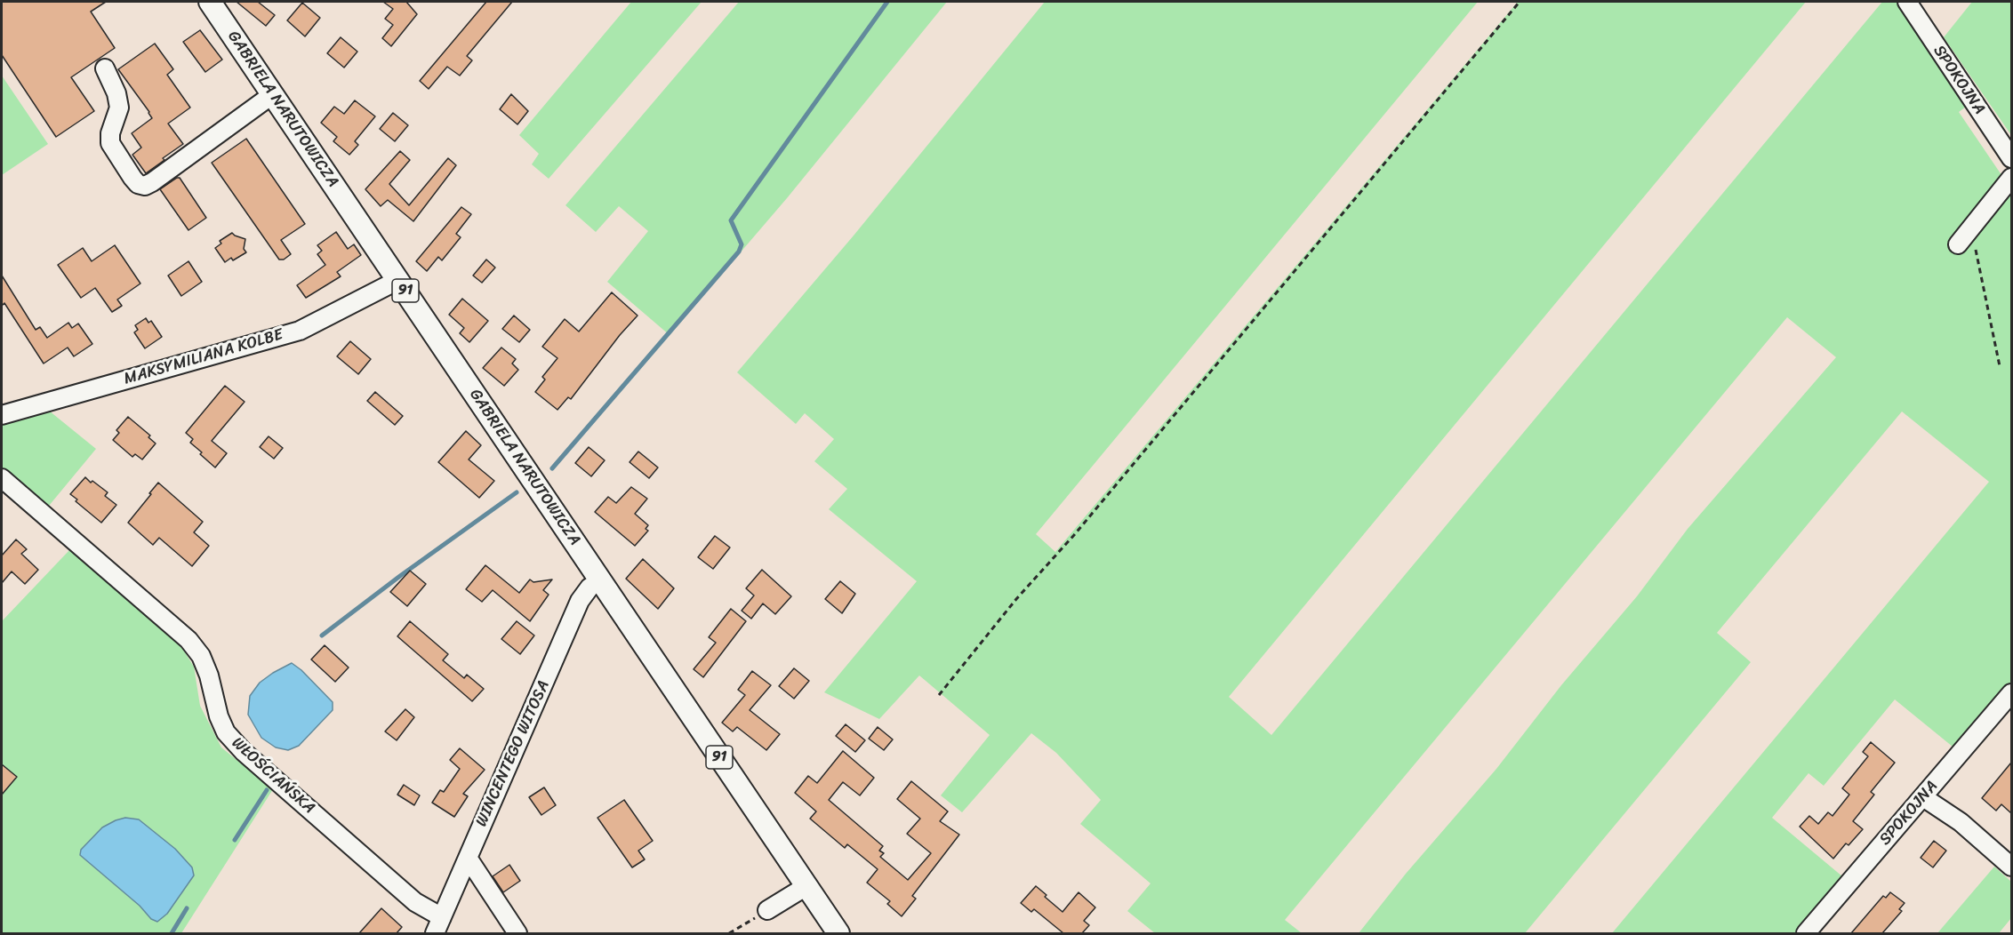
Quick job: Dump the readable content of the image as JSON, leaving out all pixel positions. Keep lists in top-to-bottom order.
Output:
{
  "streets": {
    "main road": ["GABRIELA NARUTOWICZA", "91"],
    "street": [
      "SPOKOJNA",
      "MAKSYMILIANA KOLBE",
      "WINCENTEGO WITOSA",
      "WŁOŚCIAŃSKA"
    ]
  },
  "crossings": [
    ["GABRIELA NARUTOWICZA", "MAKSYMILIANA KOLBE"],
    ["GABRIELA NARUTOWICZA", "WINCENTEGO WITOSA"],
    ["WINCENTEGO WITOSA", "WŁOŚCIAŃSKA"]
  ]
}
